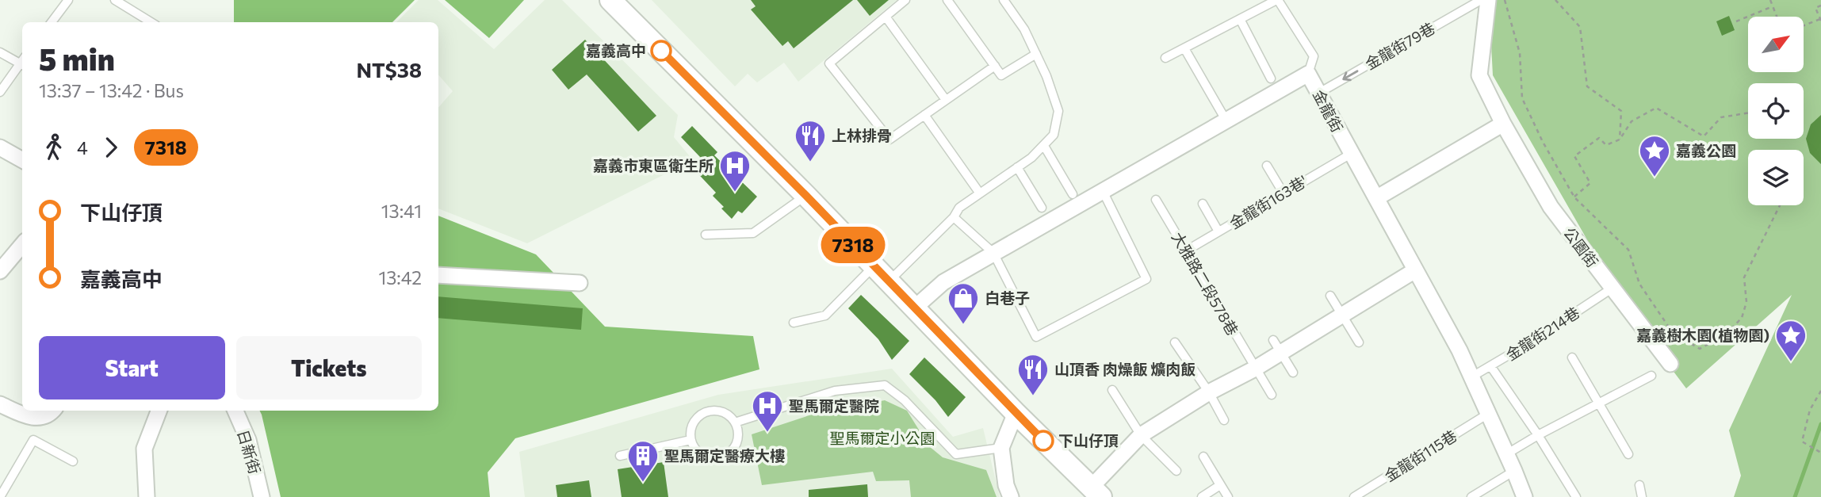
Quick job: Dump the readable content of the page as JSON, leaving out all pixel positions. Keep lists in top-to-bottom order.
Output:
{
  "streets": {
    "street": ["金龍街", "公園街", "日新街"],
    "lane": [
      "金龍街79巷",
      "金龍街163巷'",
      "大雅路二段578巷",
      "金龍街214巷",
      "金龍街115巷"
    ]
  },
  "crossings": [
    ["金龍街79巷", "金龍街"],
    ["金龍街", "金龍街163巷'"],
    ["金龍街", "金龍街214巷"],
    ["金龍街", "金龍街115巷"],
    ["金龍街163巷'", "大雅路二段578巷"],
    ["公園街", "金龍街214巷"]
  ],
  "one_way": ["金龍街79巷"],
  "parks": ["聖馬爾定小公園"],
  "places": {
    "other": ["嘉義高中", "下山仔頂"],
    "restaurant": ["上林排骨", "山頂香 肉燥飯 爌肉飯"],
    "place": ["嘉義公園", "嘉義樹木園(植物園)"],
    "hospital": ["嘉義市東區衛生所", "聖馬爾定醫院"],
    "shop": ["白巷子"],
    "building": ["聖馬爾定醫療大樓"]
  },
  "lines": ["bus line 7318"],
  "north": "top right",
  "page": {
    "on_map": "7318",
    "heading": ["5 min", "13:37 – 13:42 · Bus", "NT$38"],
    "legs": ["4", "7318"],
    "list": [
      {
        "name": "下山仔頂",
        "value": "13:41"
      },
      {
        "name": "嘉義高中",
        "value": "13:42"
      }
    ],
    "buttons": ["Start", "Tickets"]
  }
}
